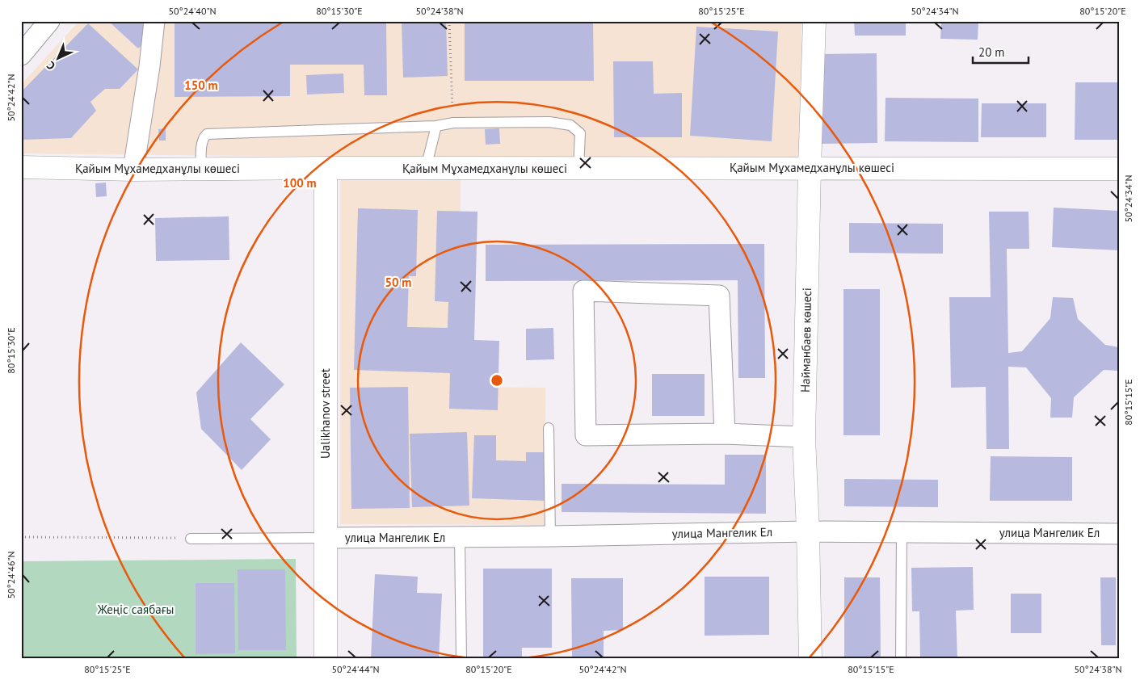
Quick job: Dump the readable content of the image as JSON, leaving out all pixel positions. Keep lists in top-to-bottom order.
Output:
{
  "streets": {
    "street": [
      "Қайым Мұхамедханұлы көшесі",
      "Найманбаев көшесі",
      "Ualikhanov street",
      "улица Мангелик Ел"
    ]
  },
  "crossings": [
    ["Қайым Мұхамедханұлы көшесі", "Найманбаев көшесі"],
    ["Қайым Мұхамедханұлы көшесі", "Ualikhanov street"],
    ["Найманбаев көшесі", "улица Мангелик Ел"],
    ["Ualikhanov street", "улица Мангелик Ел"]
  ],
  "parks": ["Жеңіс саябағы"],
  "scale_bar": "20 m",
  "north": "bottom left",
  "coordinates": [
    "50°24'40\"N",
    "80°15'30\"E",
    "50°24'38\"N",
    "80°15'25\"E",
    "50°24'34\"N",
    "80°15'20\"E",
    "50°24'42\"N",
    "80°15'15\"E",
    "50°24'46\"N",
    "50°24'44\"N"
  ],
  "rings": ["150 m", "100 m", "50 m"]
}
